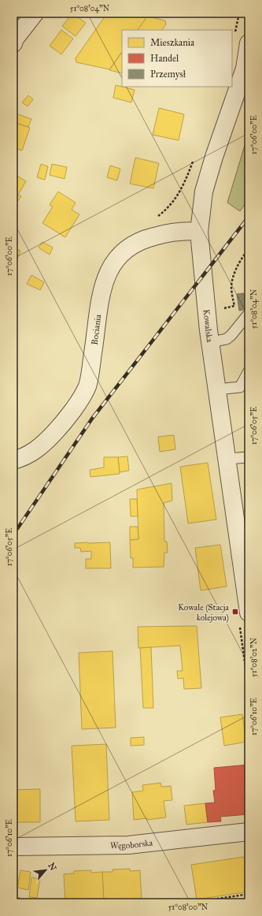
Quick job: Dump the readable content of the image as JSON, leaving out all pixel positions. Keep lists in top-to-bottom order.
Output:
{
  "streets": {
    "street": ["Kowalska", "Bociania", "Węgoborska"]
  },
  "crossings": [
    ["Kowalska", "Bociania"]
  ],
  "places": {
    "transit": ["Kowale (Stacja kolejowa)"]
  },
  "legend": ["Mieszkania", "Handel", "Przemysł"],
  "north": "top right",
  "coordinates": [
    "51°08'04\"N",
    "17°06'00\"E",
    "17°06'05\"E",
    "51°08'02\"N",
    "17°06'10\"E",
    "51°08'00\"N"
  ]
}
